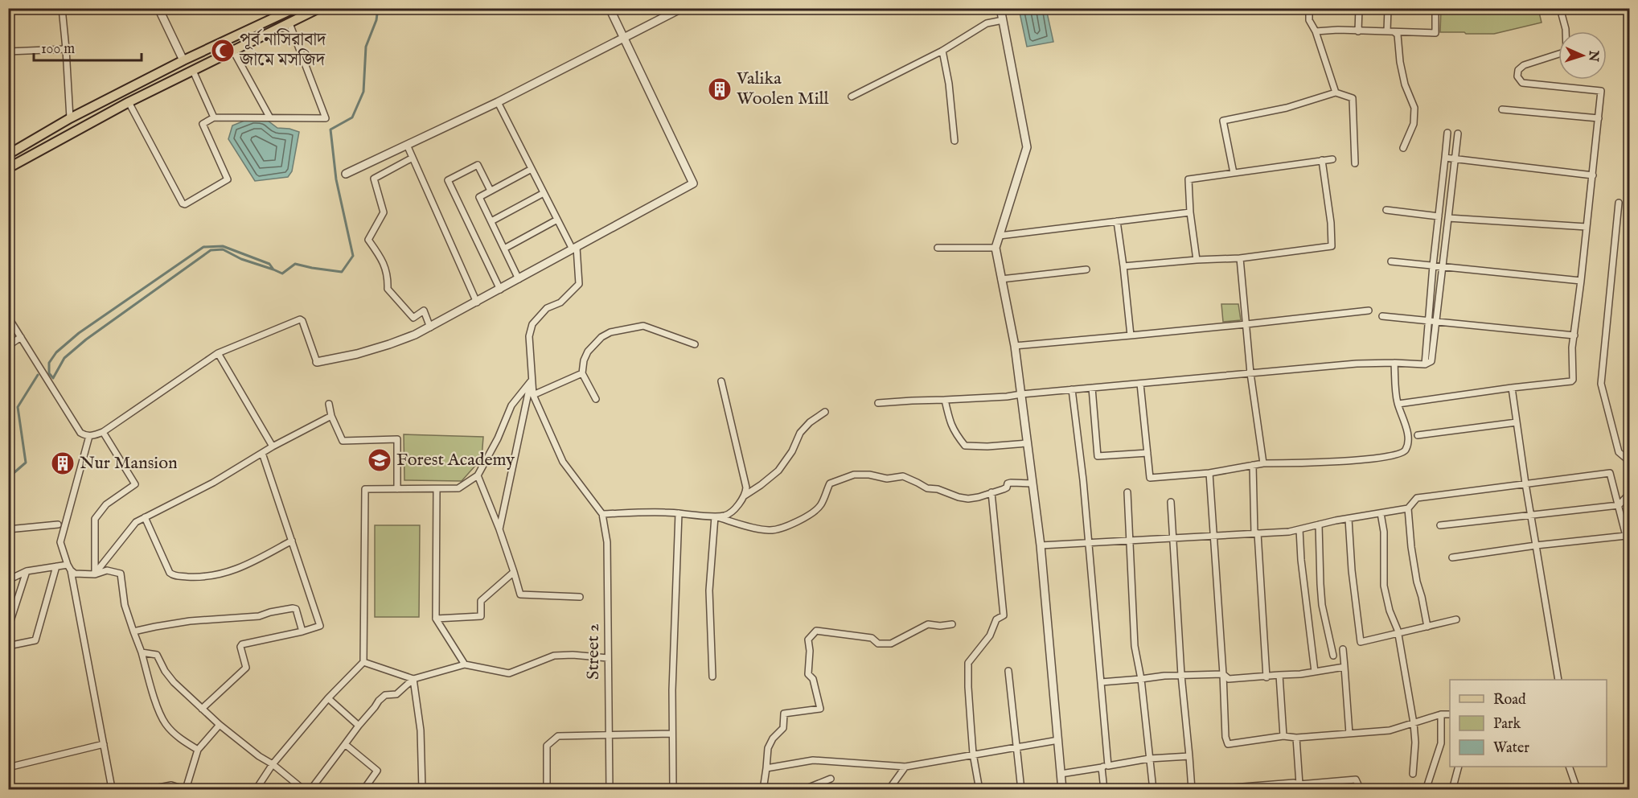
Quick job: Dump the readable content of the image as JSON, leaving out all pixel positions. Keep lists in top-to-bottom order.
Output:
{
  "streets": {
    "street": ["Street 2"]
  },
  "places": {
    "mosque": ["পূর্ব নাসিরাবাদ জামে মসজিদ"],
    "building": ["Valika Woolen Mill", "Nur Mansion"],
    "school or university": ["Forest Academy"]
  },
  "legend": ["Road", "Park", "Water"],
  "scale_bar": "100 m",
  "north": "right"
}
